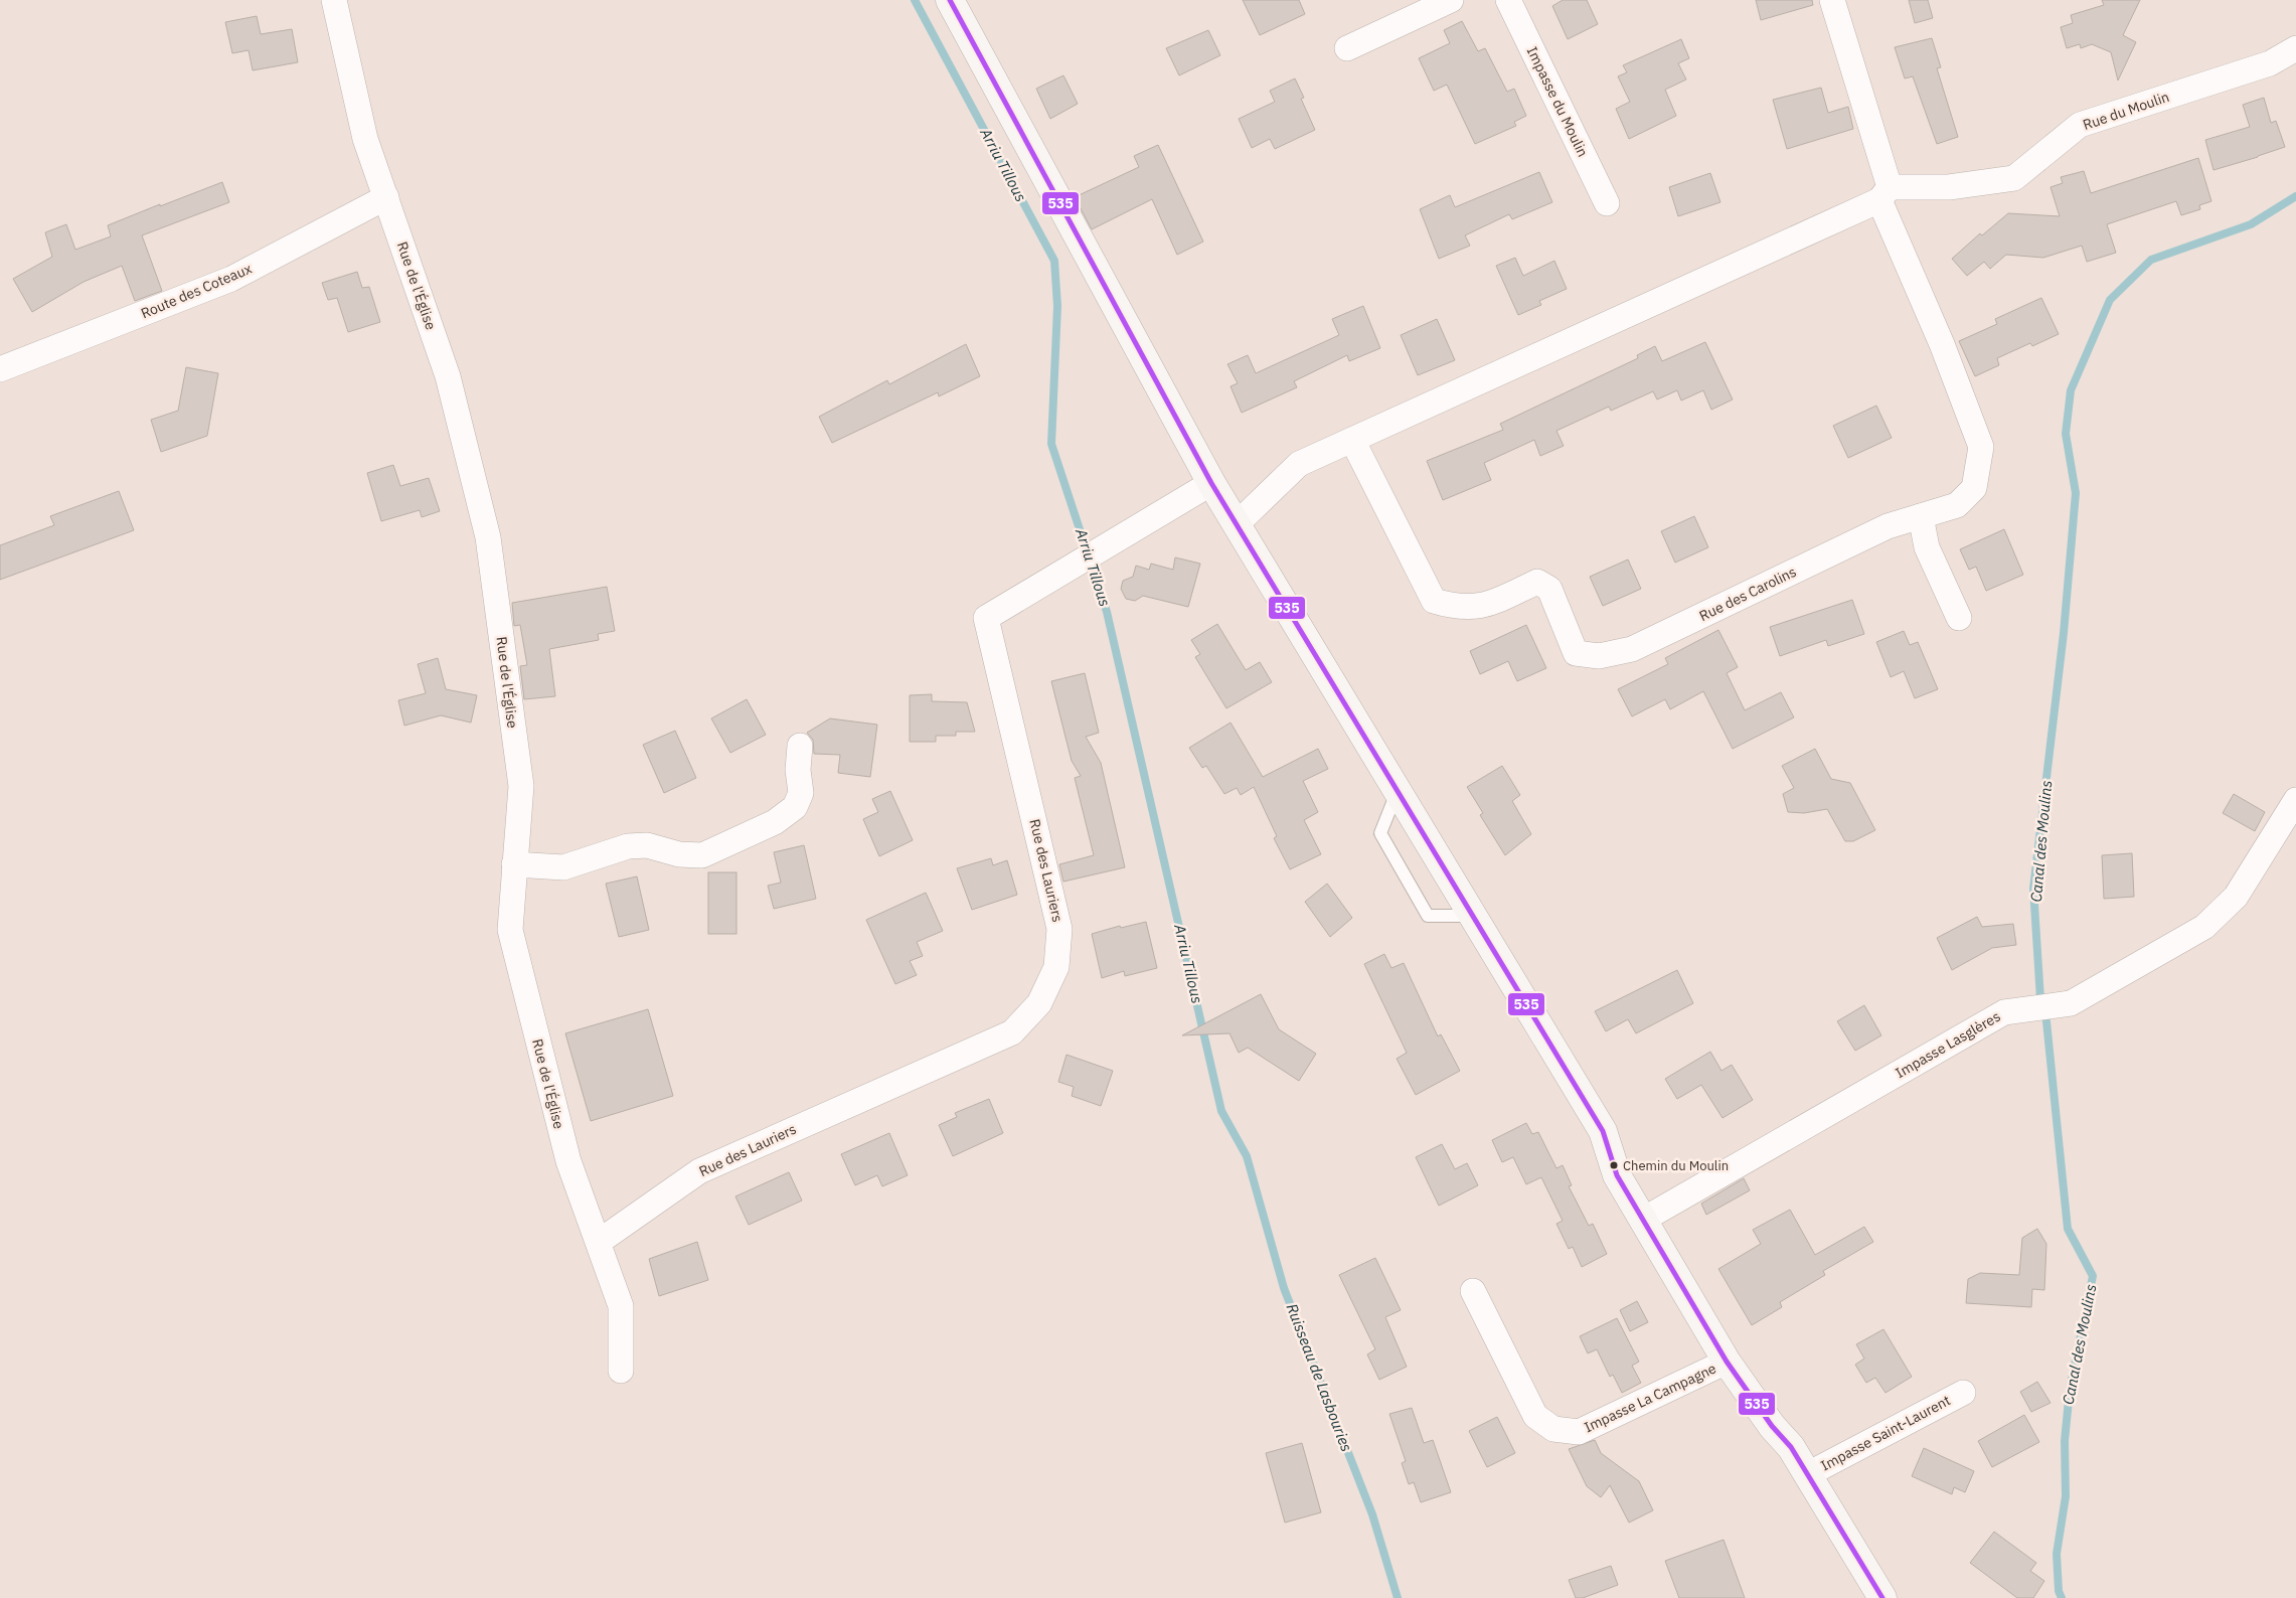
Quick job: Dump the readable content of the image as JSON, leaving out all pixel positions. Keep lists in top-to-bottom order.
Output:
{
  "streets": {
    "street": [
      "Impasse du Moulin",
      "Rue du Moulin",
      "Rue de l'Église",
      "Route des Coteaux",
      "Rue des Carolins",
      "Rue des Lauriers",
      "Impasse Lasglères",
      "Impasse La Campagne",
      "Impasse Saint-Laurent"
    ]
  },
  "crossings": [
    ["Rue du Moulin", "Rue des Carolins"],
    ["Rue de l'Église", "Route des Coteaux"],
    ["Rue de l'Église", "Rue des Lauriers"]
  ],
  "water": ["Arriu Tillous", "Canal des Moulins", "Ruisseau de Lasbouries"],
  "places": ["Chemin du Moulin"],
  "lines": ["transit line 535"]
}
